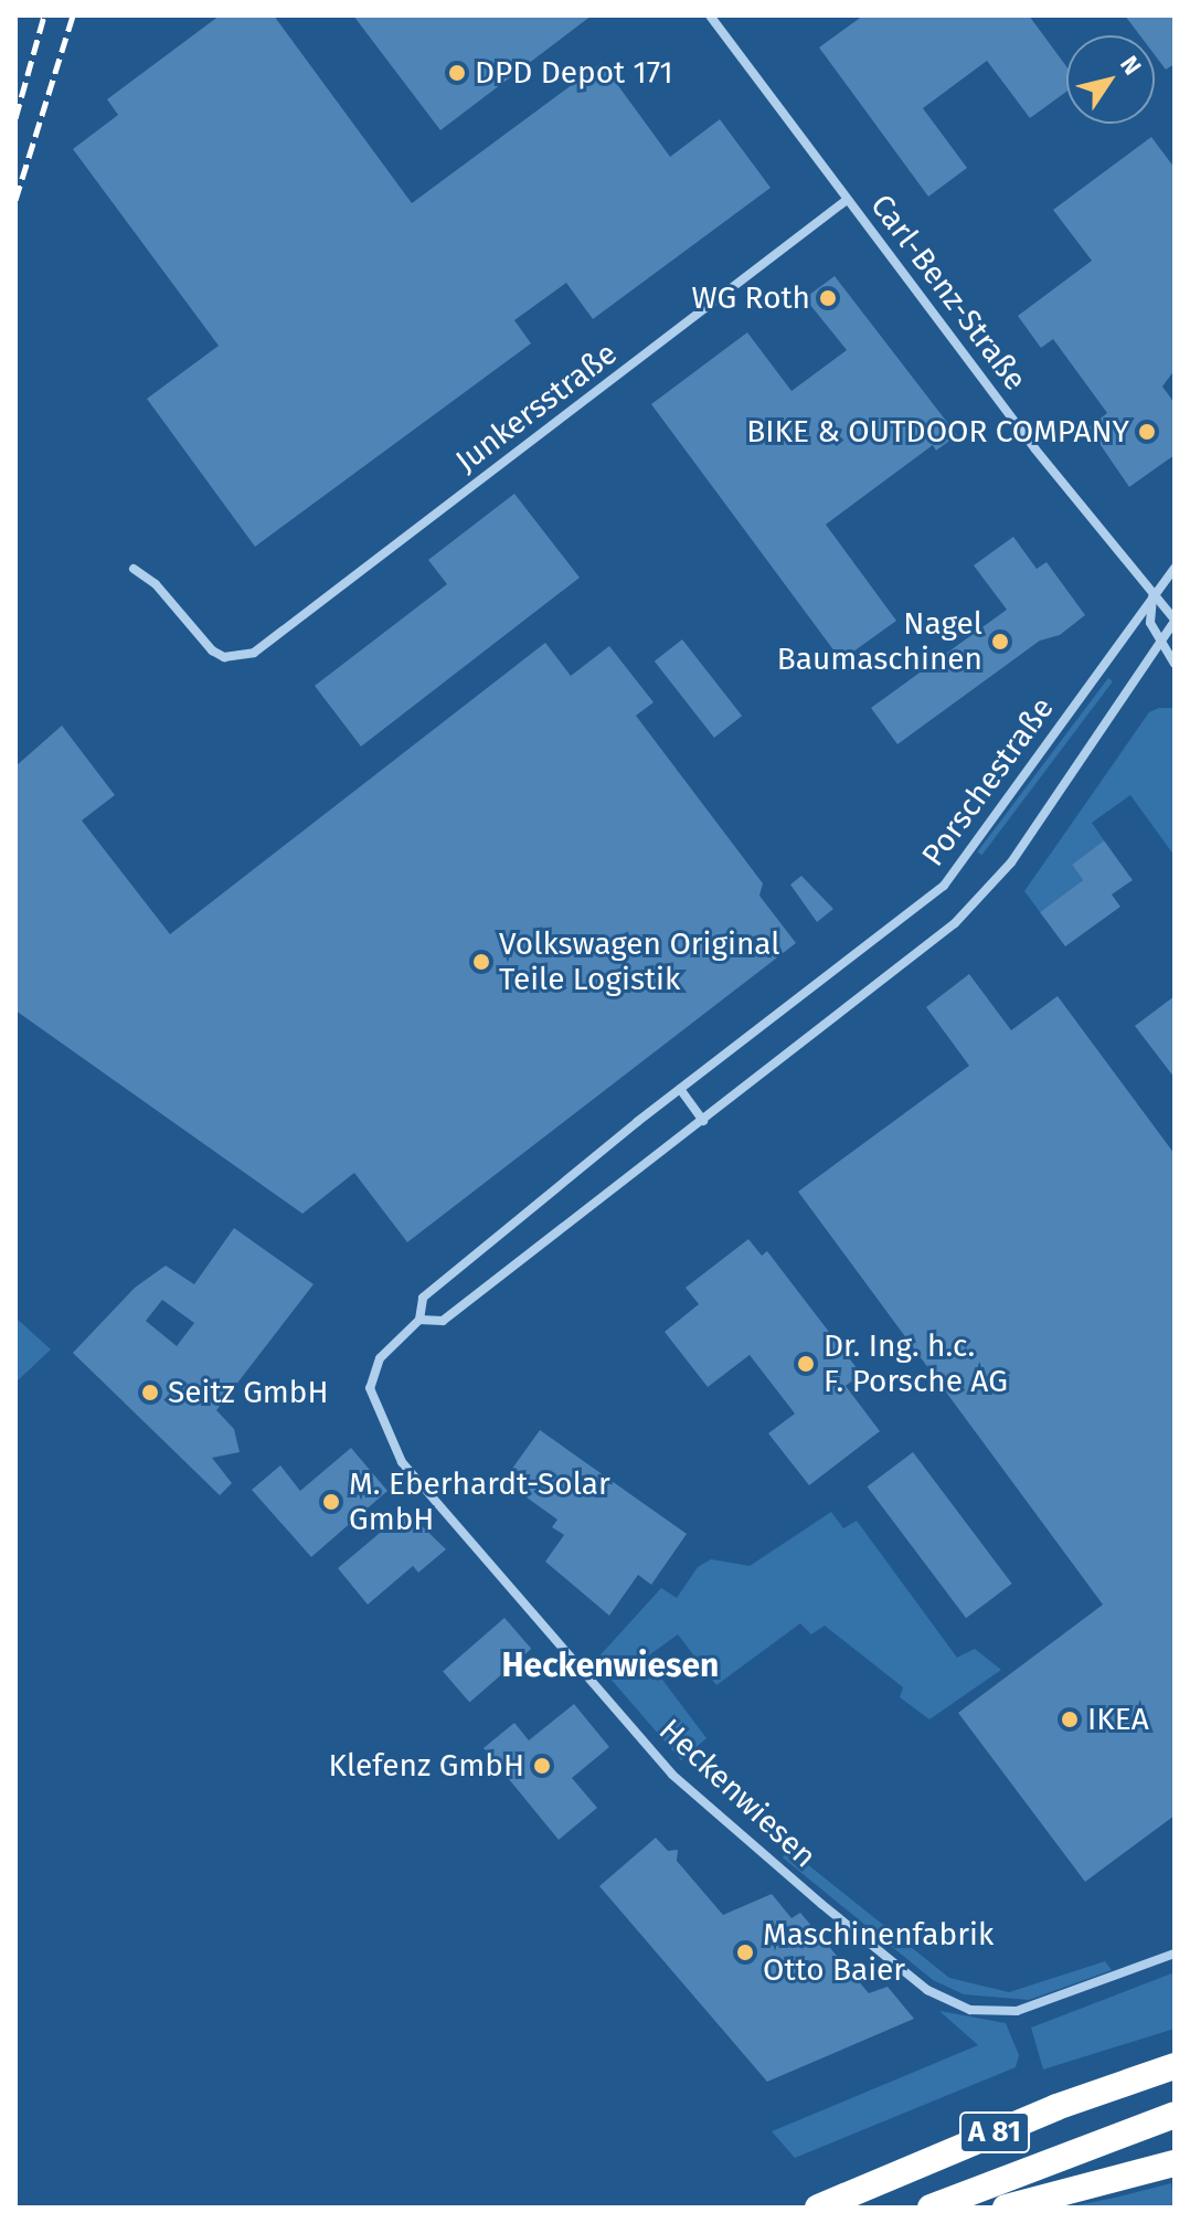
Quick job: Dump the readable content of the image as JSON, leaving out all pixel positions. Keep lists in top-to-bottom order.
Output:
{
  "streets": {
    "highway": ["A 81"],
    "street": [
      "Carl-Benz-Straße",
      "Junkersstraße",
      "Porschestraße",
      "Heckenwiesen"
    ]
  },
  "crossings": [
    ["Carl-Benz-Straße", "Junkersstraße"],
    ["Carl-Benz-Straße", "Porschestraße"],
    ["Porschestraße", "Heckenwiesen"]
  ],
  "districts": ["Heckenwiesen"],
  "places": [
    "DPD Depot 171",
    "WG Roth",
    "BIKE & OUTDOOR COMPANY",
    "Nagel Baumaschinen",
    "Volkswagen Original Teile Logistik",
    "Dr. Ing. h.c. F. Porsche AG",
    "Seitz GmbH",
    "M. Eberhardt-Solar GmbH",
    "IKEA",
    "Klefenz GmbH",
    "Maschinenfabrik Otto Baier"
  ],
  "north": "top right"
}
